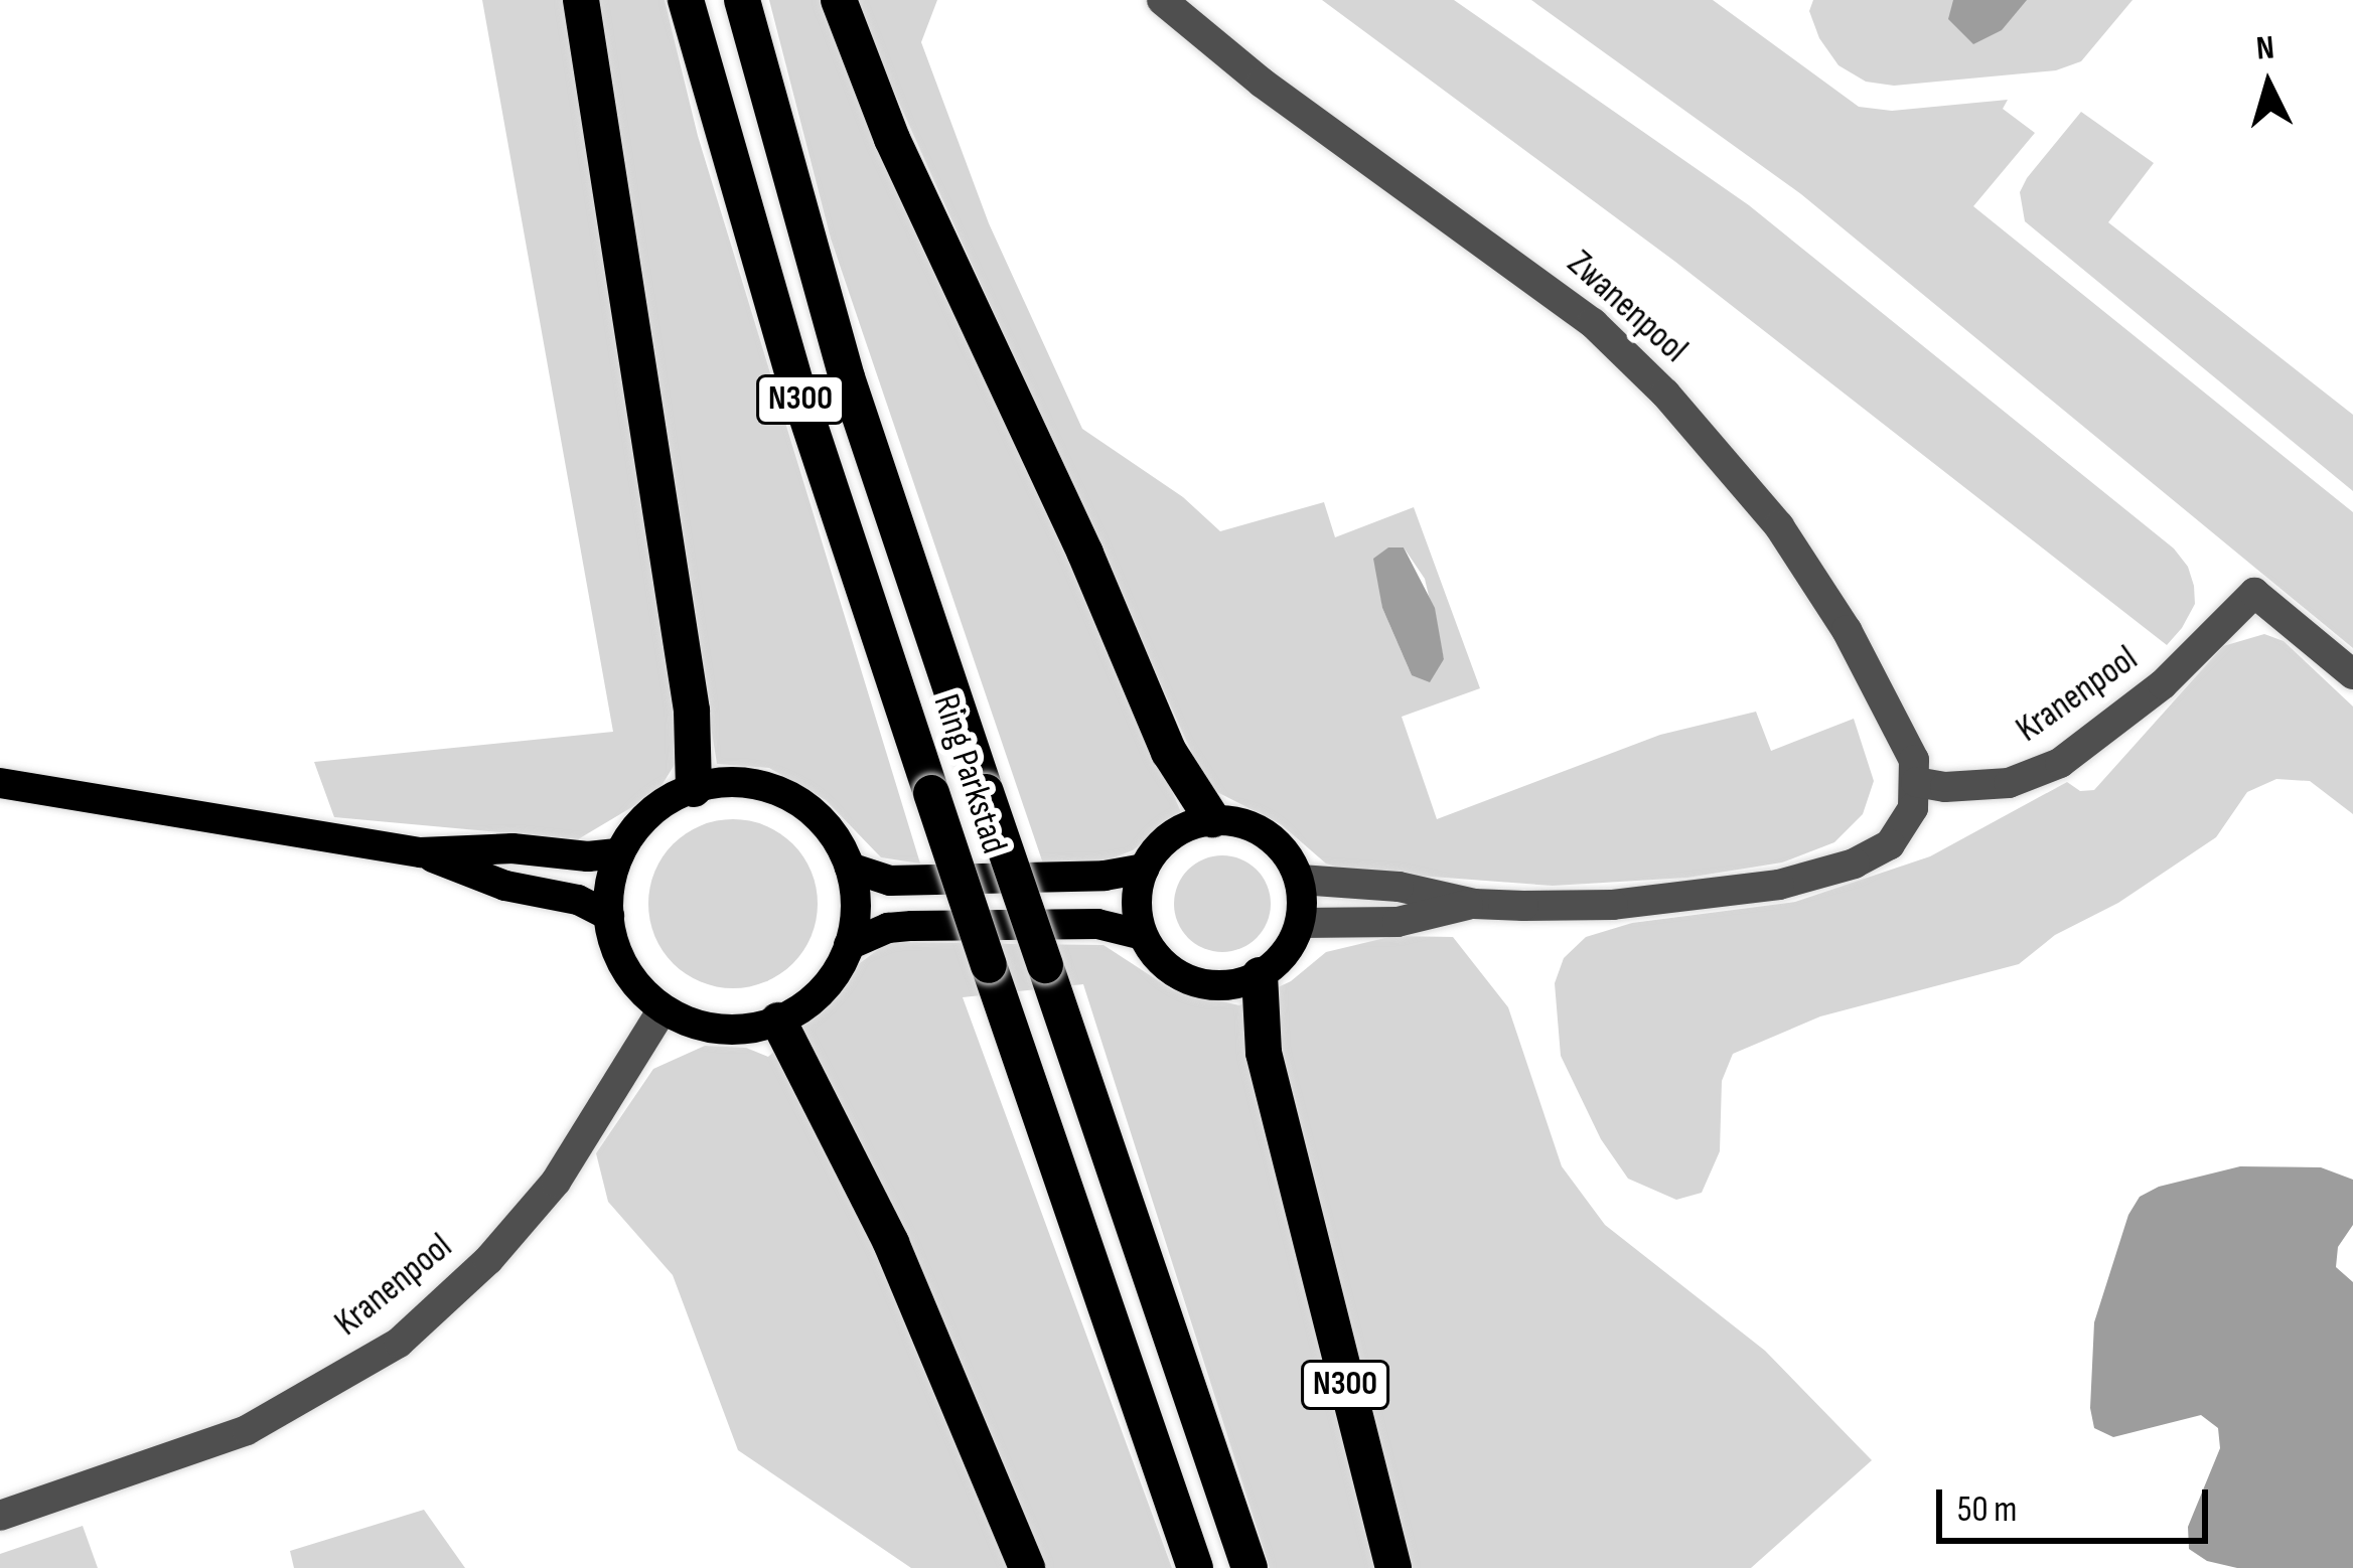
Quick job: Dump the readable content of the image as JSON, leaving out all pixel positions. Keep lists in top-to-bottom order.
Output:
{
  "streets": {
    "highway": ["N300", "Ring Parkstad"],
    "street": ["Zwanenpool", "Kranenpool"]
  },
  "crossings": [
    ["Zwanenpool", "Kranenpool"]
  ],
  "scale_bar": "50 m",
  "north": "top"
}
